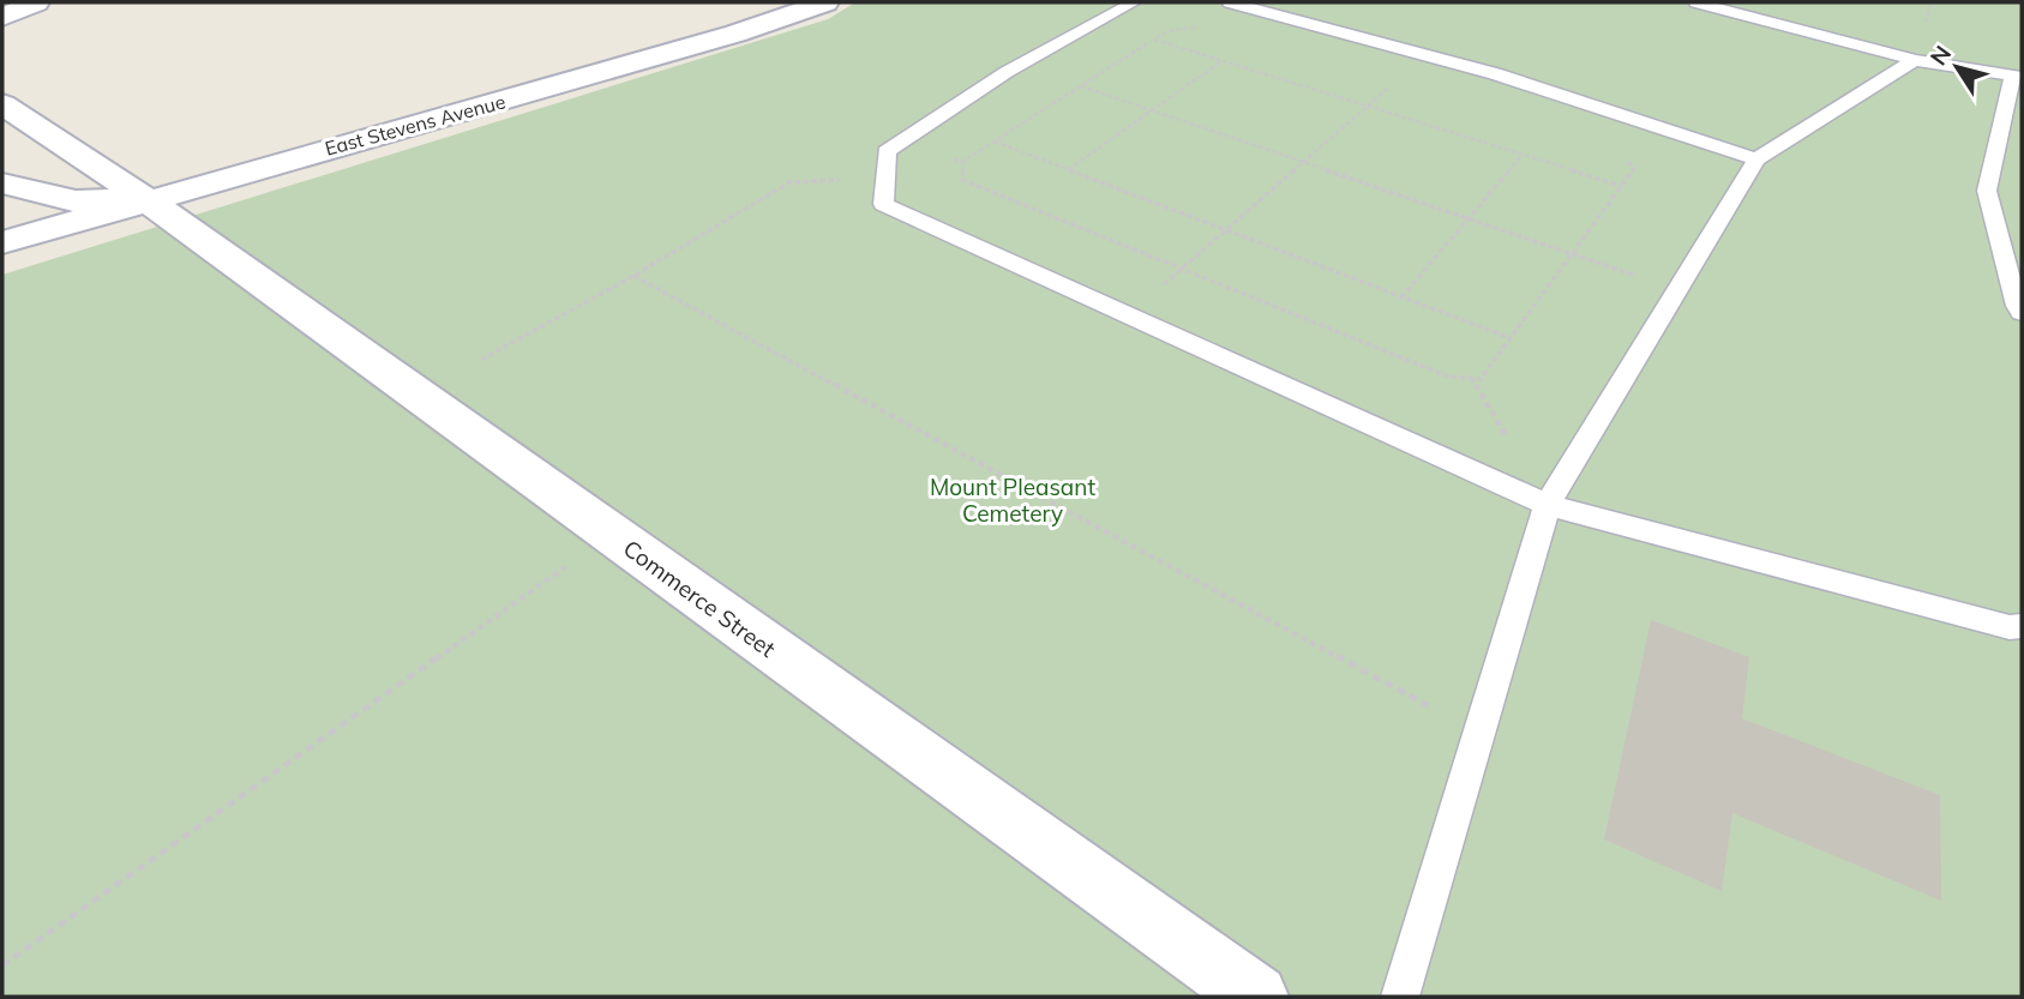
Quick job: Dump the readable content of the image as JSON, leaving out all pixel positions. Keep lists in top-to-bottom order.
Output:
{
  "streets": {
    "street": ["East Stevens Avenue", "Commerce Street"]
  },
  "crossings": [
    ["East Stevens Avenue", "Commerce Street"]
  ],
  "parks": ["Mount Pleasant Cemetery"],
  "north": "top left"
}
